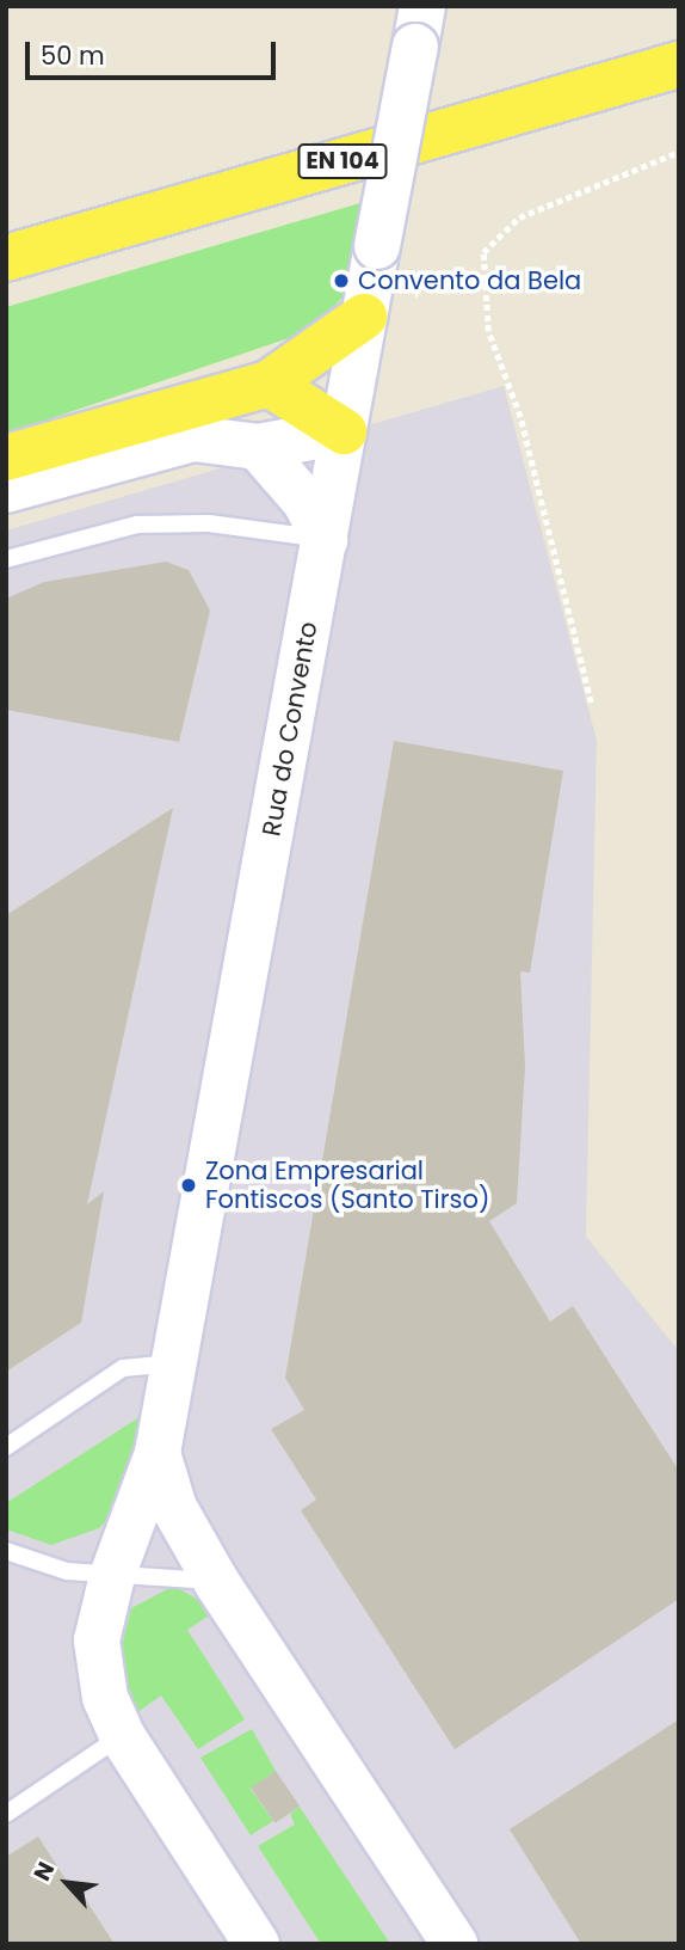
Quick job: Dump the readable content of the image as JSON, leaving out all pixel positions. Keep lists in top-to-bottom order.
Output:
{
  "streets": {
    "main road": ["EN 104"],
    "street": ["Rua do Convento"]
  },
  "places": ["Convento da Bela", "Zona Empresarial Fontiscos (Santo Tirso)"],
  "scale_bar": "50 m",
  "north": "top left"
}
